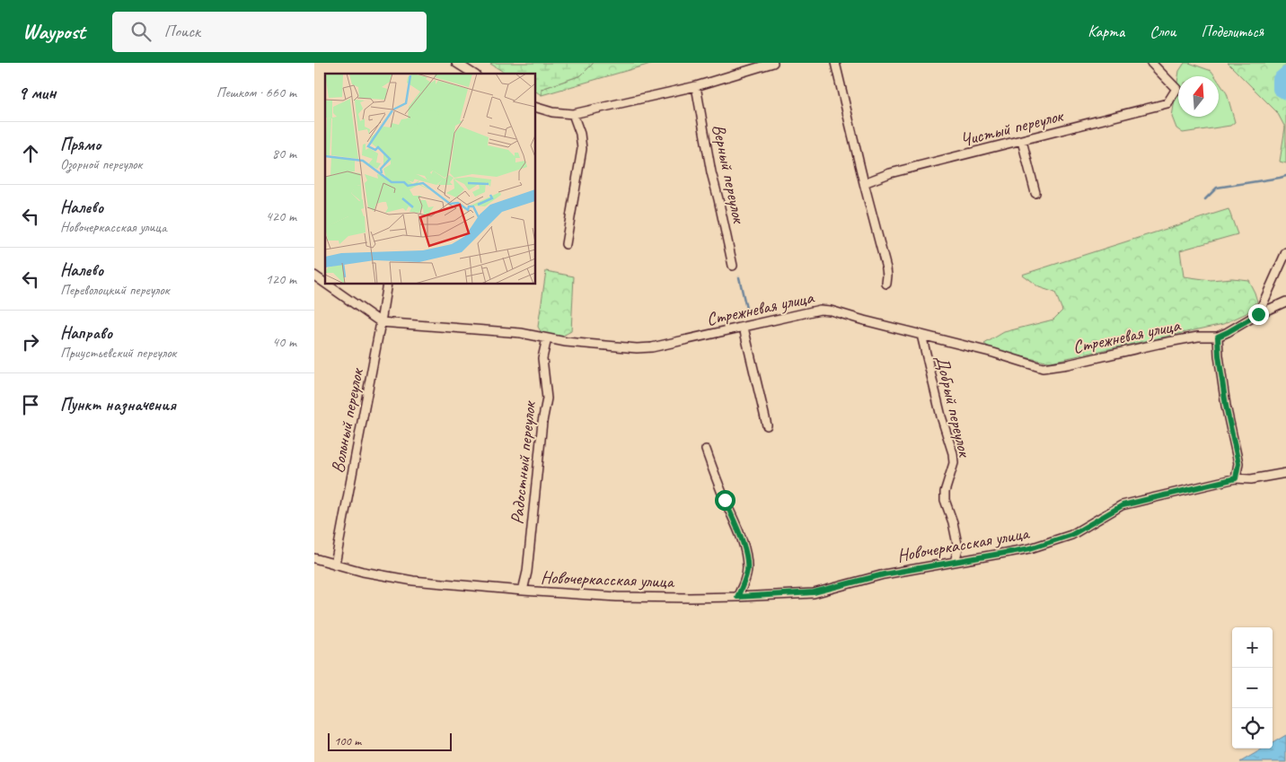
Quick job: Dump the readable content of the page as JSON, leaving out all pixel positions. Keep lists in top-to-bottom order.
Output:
{
  "streets": {
    "street": [
      "Чистый переулок",
      "Верный переулок",
      "Стрежневая улица",
      "Добрый переулок",
      "Вольный переулок",
      "Радостный переулок",
      "Новочеркасская улица"
    ]
  },
  "crossings": [
    ["Стрежневая улица", "Добрый переулок"],
    ["Стрежневая улица", "Вольный переулок"],
    ["Стрежневая улица", "Радостный переулок"],
    ["Добрый переулок", "Новочеркасская улица"],
    ["Вольный переулок", "Новочеркасская улица"],
    ["Радостный переулок", "Новочеркасская улица"]
  ],
  "scale_bar": "100 m",
  "north": "top",
  "page": {
    "header": "Waypost",
    "search": "Поиск",
    "nav": ["Карта", "Слои", "Поделиться"],
    "heading": ["9 мин", "Пешком · 660 m"],
    "list": [
      ["Прямо", "Озорной переулок", "80 m"],
      ["Налево", "Новочеркасская улица", "420 m"],
      ["Налево", "Переволоцкий переулок", "120 m"],
      ["Направо", "Приустьевский переулок", "40 m"],
      "Пункт назначения"
    ],
    "map_buttons": ["+", "−"],
    "scale": "100 m"
  }
}
